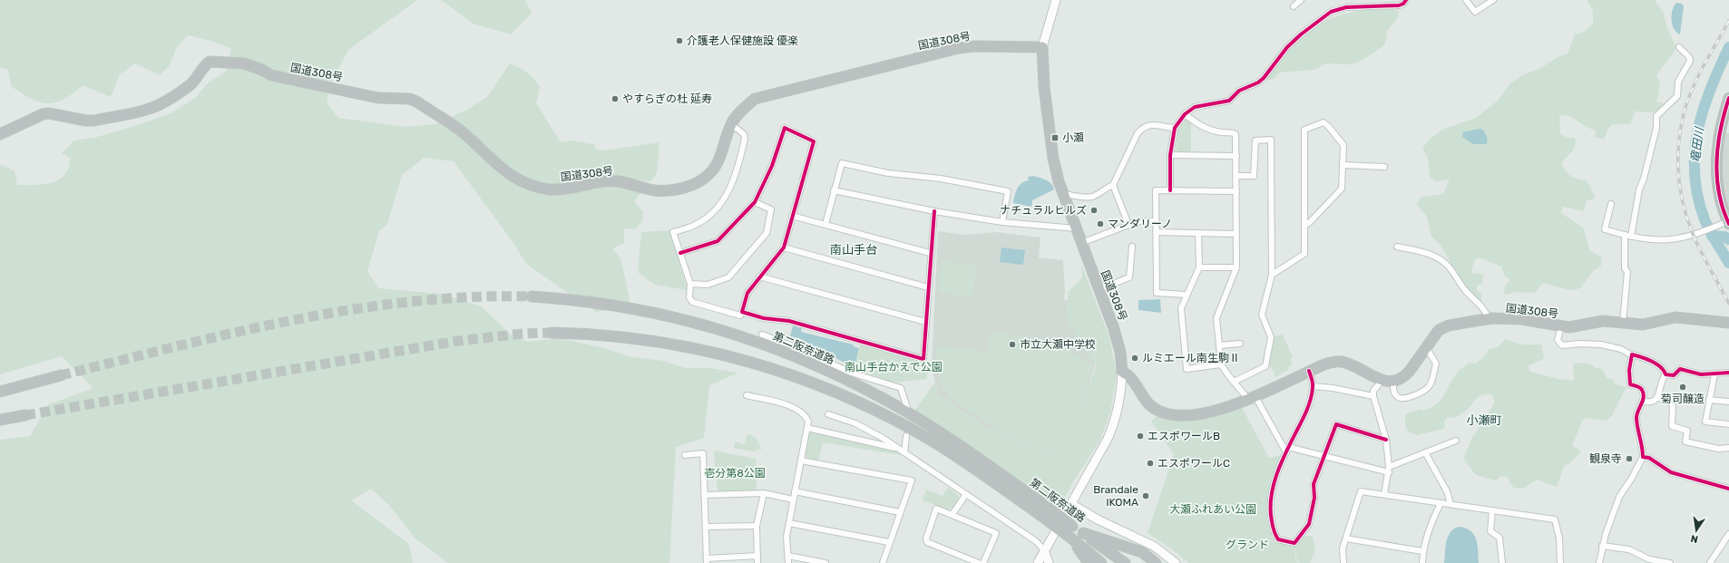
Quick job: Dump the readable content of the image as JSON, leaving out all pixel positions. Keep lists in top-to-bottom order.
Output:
{
  "streets": {
    "highway": ["国道308号", "第二阪奈道路"]
  },
  "districts": ["南山手台", "小瀬町"],
  "water": ["竜田川"],
  "parks": [
    "南山手台かえで公園",
    "壱分第8公園",
    "大瀬ふれあい公園",
    "グランド"
  ],
  "places": {
    "other": [
      "介護老人保健施設 優楽",
      "やすらぎの杜 延寿",
      "ナチュラルヒルズ",
      "マンダリーノ",
      "市立大瀬中学校",
      "ルミエール南生駒Ⅱ",
      "菊司醸造",
      "エスポワールB",
      "観泉寺",
      "エスポワールC",
      "Brandale IKOMA"
    ],
    "transit": ["小瀬"]
  },
  "north": "bottom"
}
